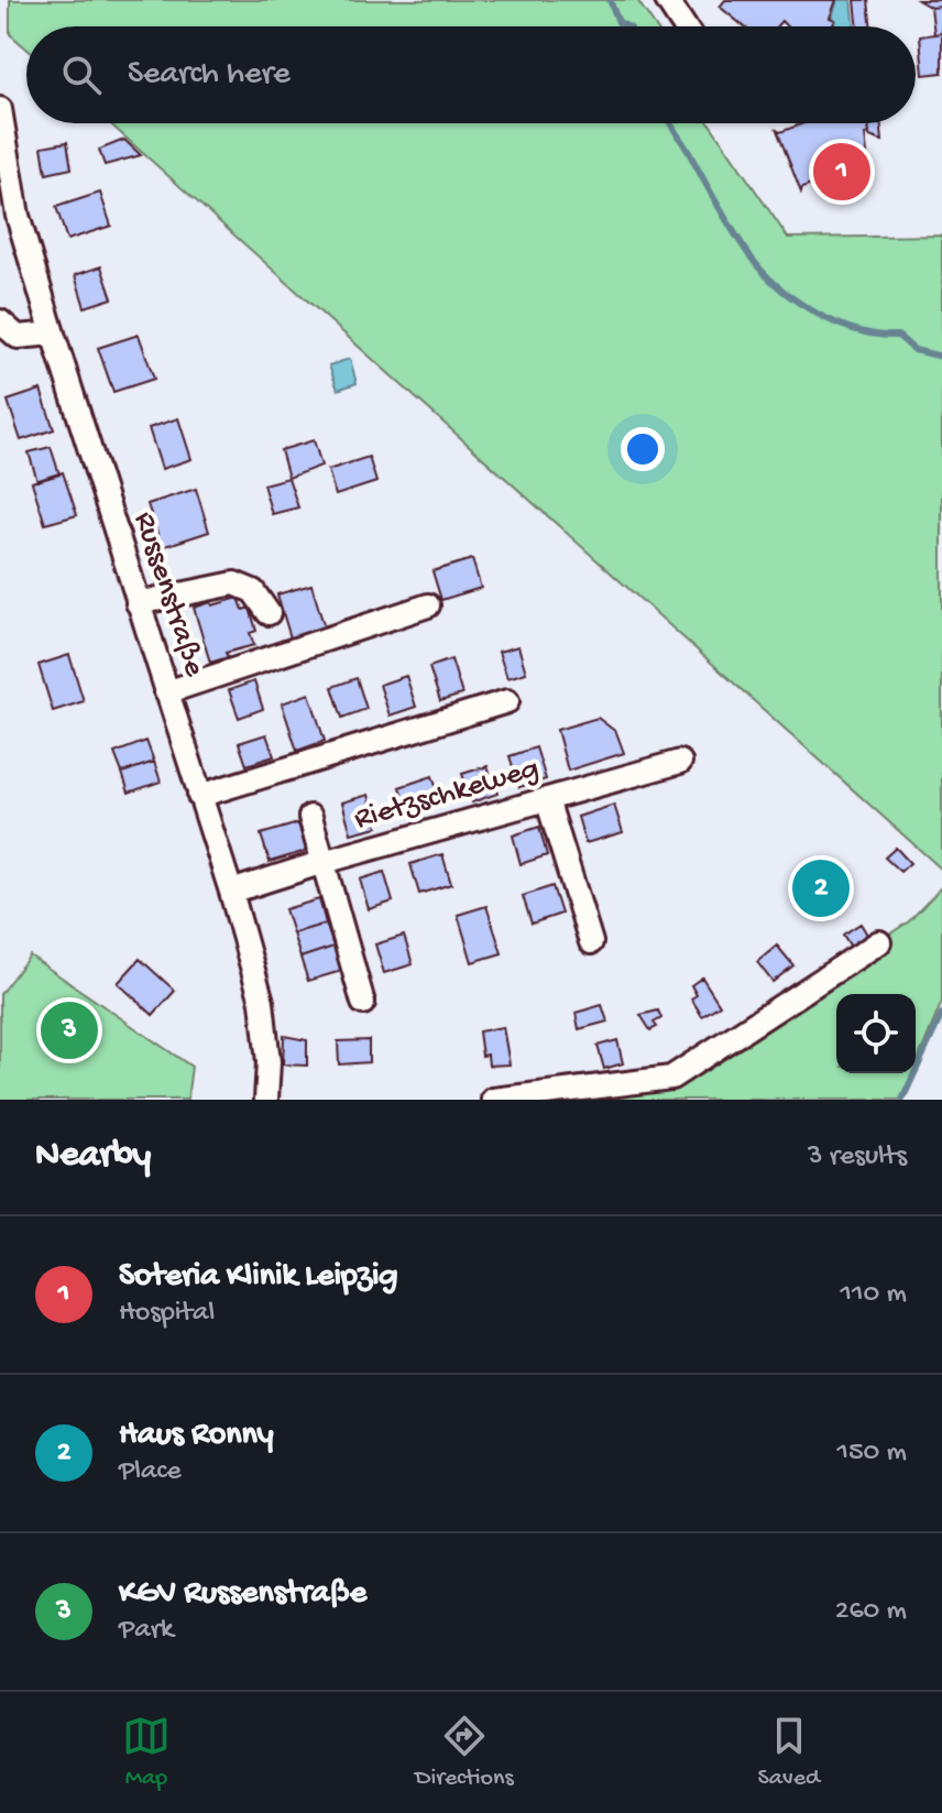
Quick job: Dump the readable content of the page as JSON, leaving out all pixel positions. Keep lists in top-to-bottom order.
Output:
{
  "streets": {
    "street": ["Russenstraße", "Rietzschkeweg"]
  },
  "crossings": [
    ["Russenstraße", "Rietzschkeweg"]
  ],
  "page": {
    "search": "Search here",
    "pins": ["1", "2", "3"],
    "heading": ["Nearby", "3 results"],
    "list": [
      {
        "mark": "1",
        "name": "Soteria Klinik Leipzig",
        "note": "Hospital",
        "value": "110 m"
      },
      {
        "mark": "2",
        "name": "Haus Ronny",
        "note": "Place",
        "value": "150 m"
      },
      {
        "mark": "3",
        "name": "KGV Russenstraße",
        "note": "Park",
        "value": "260 m"
      }
    ],
    "nav": ["Map", "Directions", "Saved"]
  }
}
